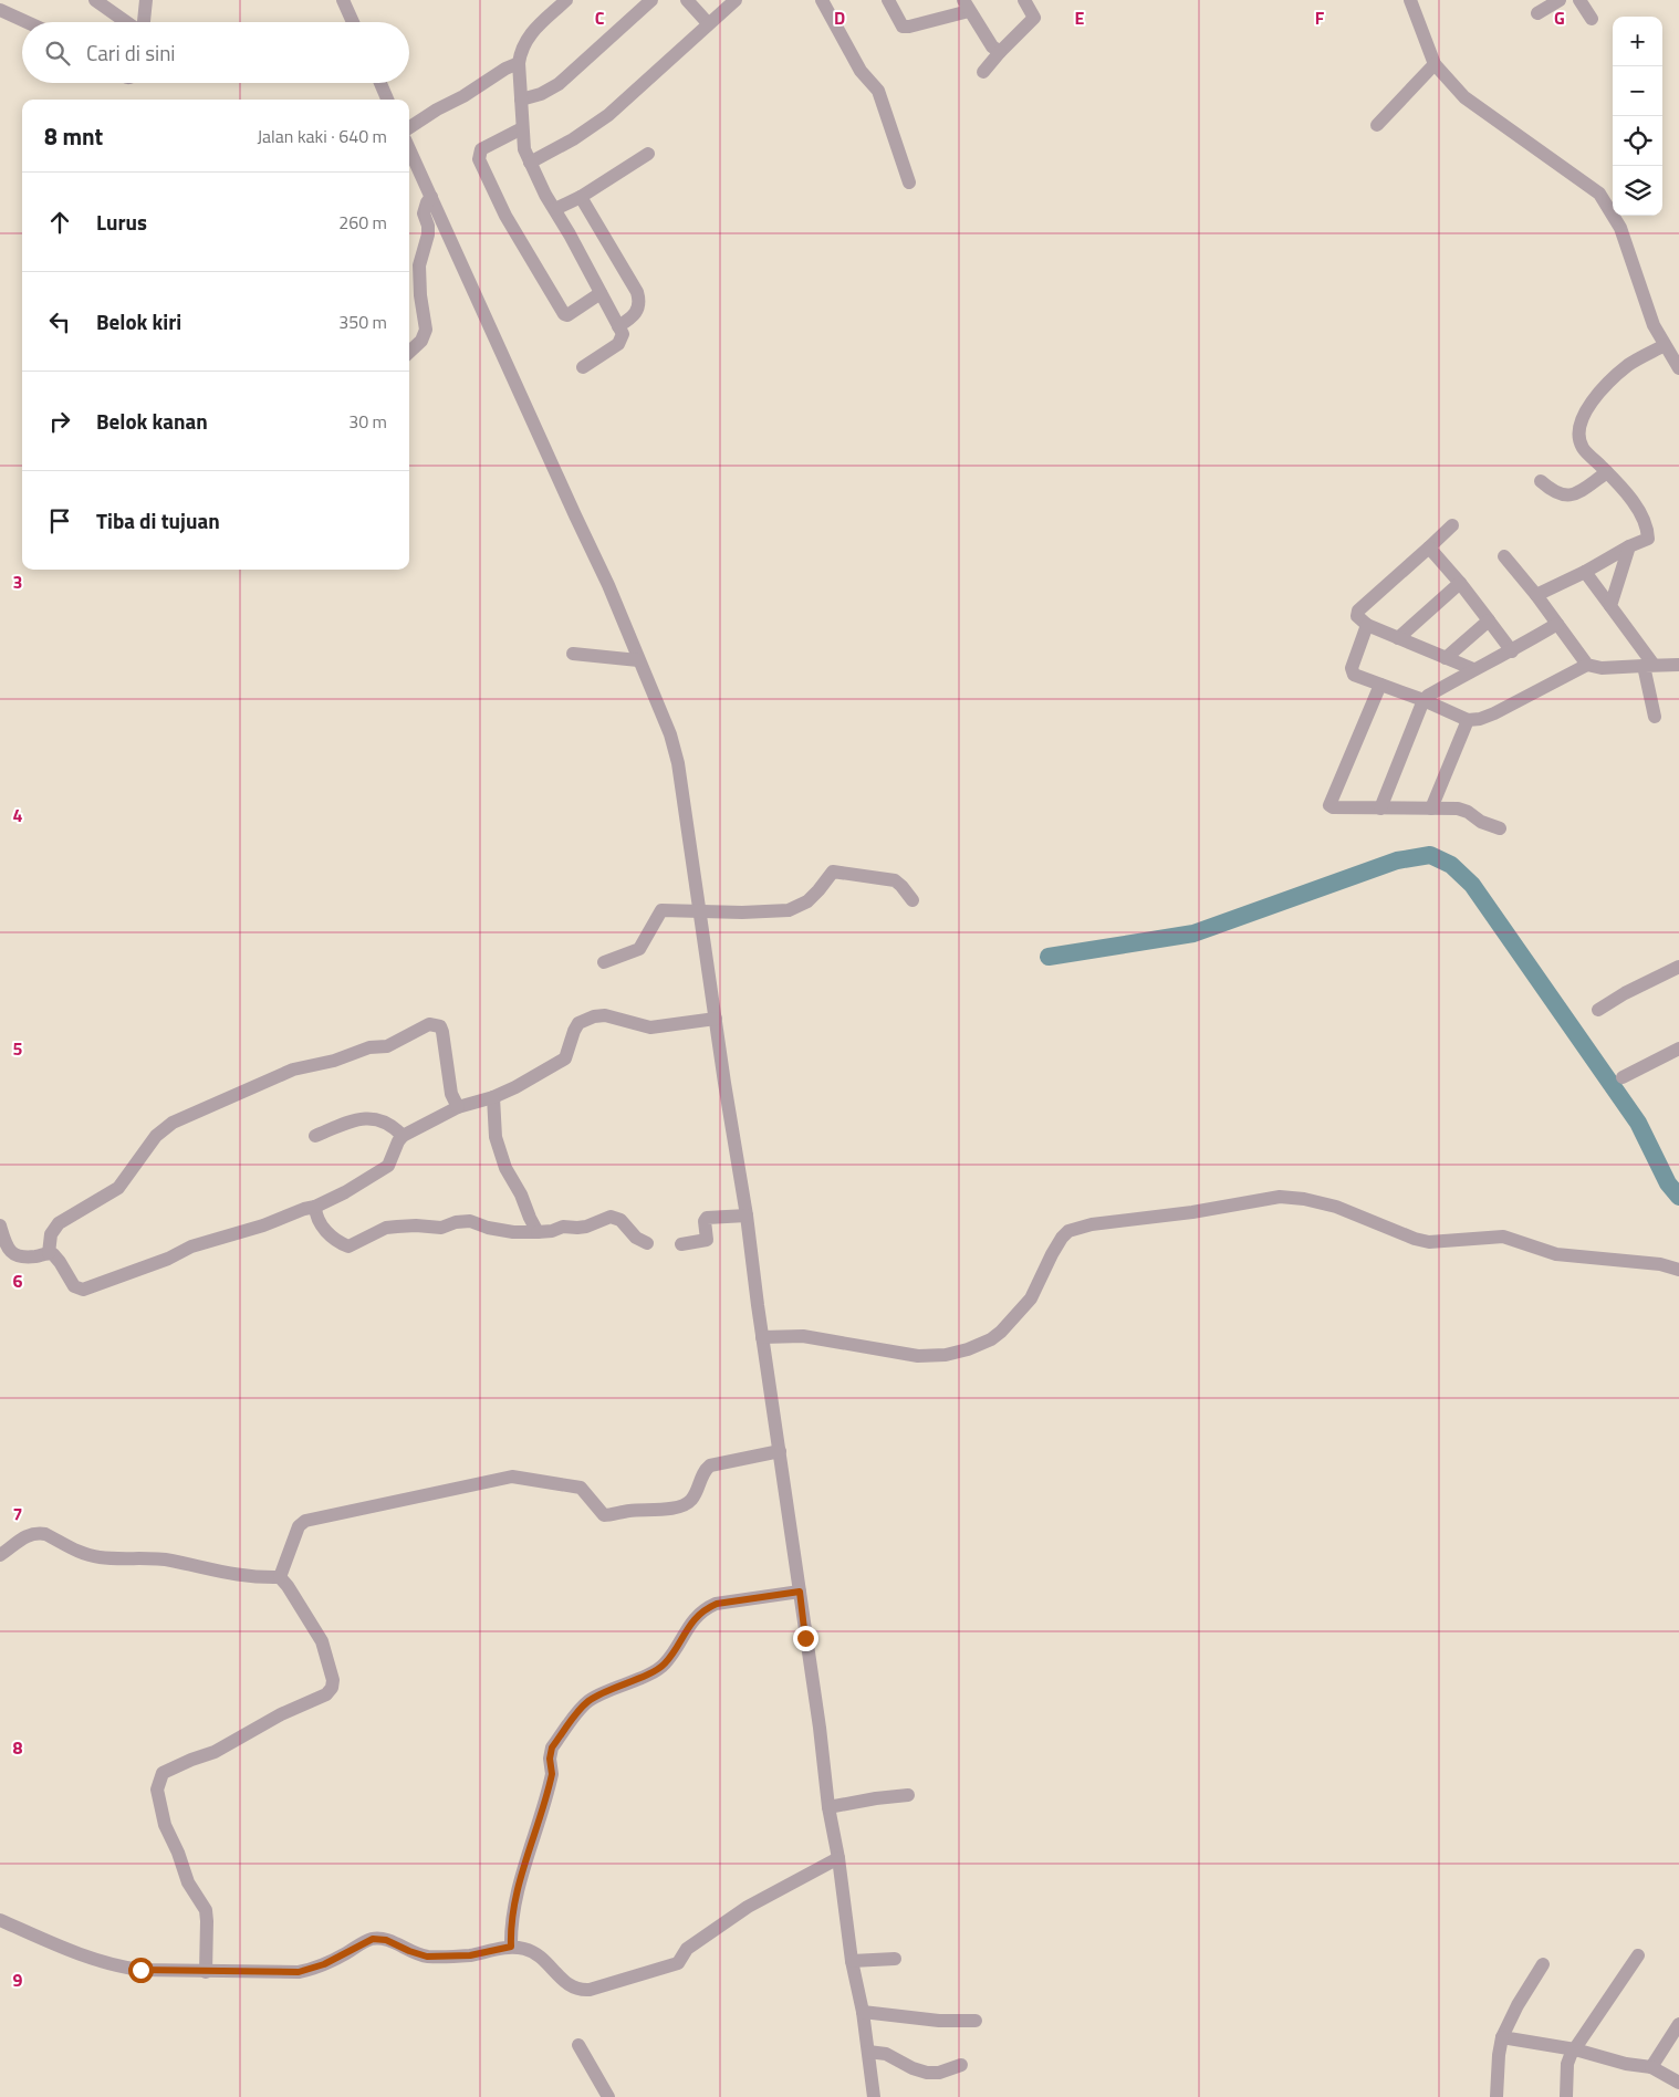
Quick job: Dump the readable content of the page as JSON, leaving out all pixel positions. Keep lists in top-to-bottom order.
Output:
{
  "page": {
    "map_buttons": ["+", "−"],
    "search": "Cari di sini",
    "heading": ["8 mnt", "Jalan kaki · 640 m"],
    "list": [
      ["Lurus", "260 m"],
      ["Belok kiri", "350 m"],
      ["Belok kanan", "30 m"],
      "Tiba di tujuan"
    ]
  },
  "grid": {
    "columns": [
      "C",
      "D",
      "E",
      "F",
      "G"
    ],
    "rows": [
      "3",
      "4",
      "5",
      "6",
      "7",
      "8",
      "9"
    ]
  }
}
